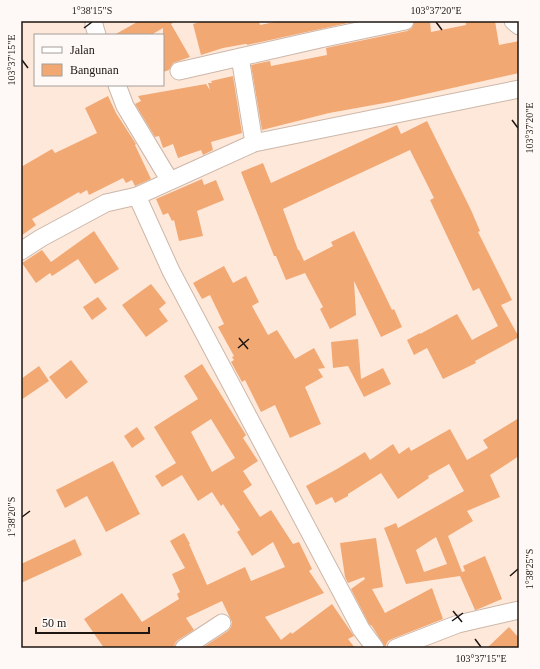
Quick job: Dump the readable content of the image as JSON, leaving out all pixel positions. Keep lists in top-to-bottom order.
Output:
{
  "legend": ["Jalan", "Bangunan"],
  "scale_bar": "50 m",
  "coordinates": [
    "1°38'15\"S",
    "103°37'20\"E",
    "103°37'15\"E",
    "1°38'20\"S",
    "1°38'25\"S"
  ]
}
